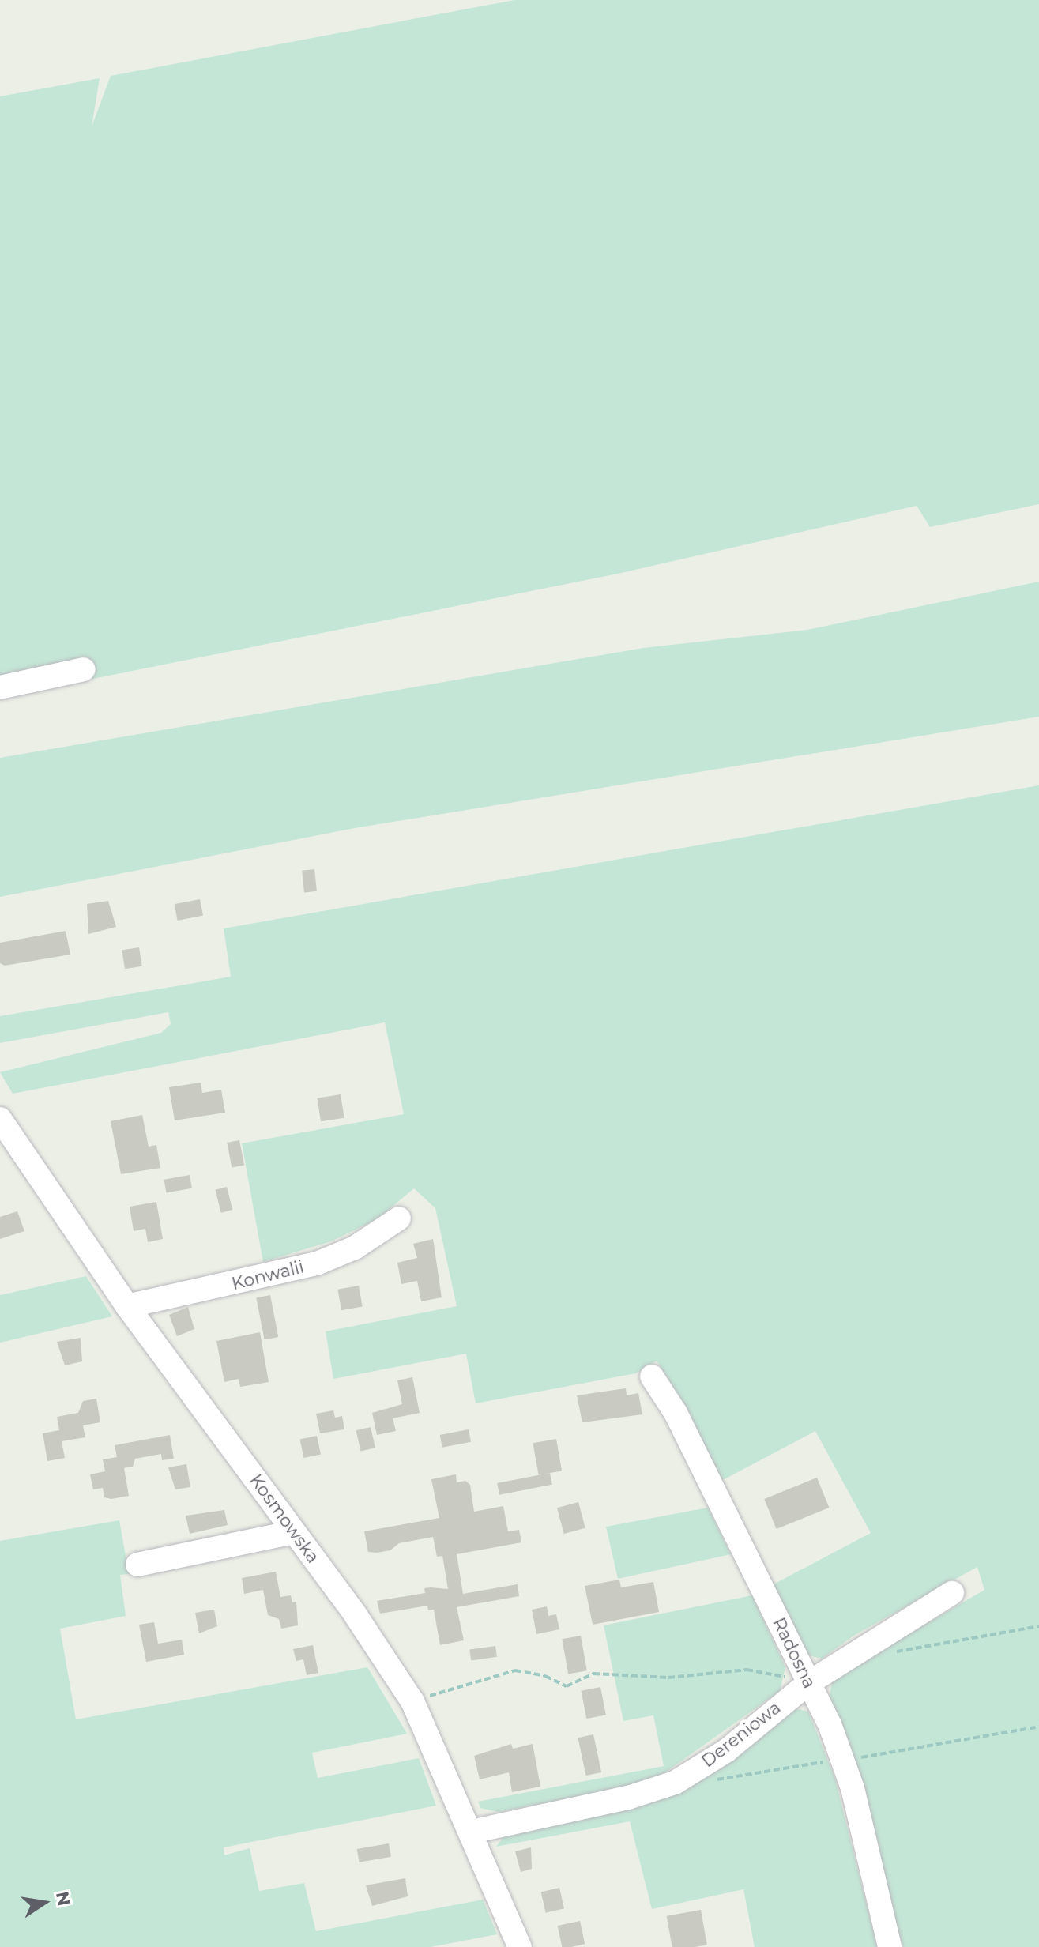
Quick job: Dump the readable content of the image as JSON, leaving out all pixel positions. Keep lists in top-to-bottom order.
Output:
{
  "streets": {
    "street": [
      "Konwalii",
      "Kosmowska",
      "Radosna",
      "Dereniowa"
    ]
  },
  "crossings": [
    ["Konwalii", "Kosmowska"],
    ["Kosmowska", "Dereniowa"],
    ["Radosna", "Dereniowa"]
  ],
  "north": "right"
}
